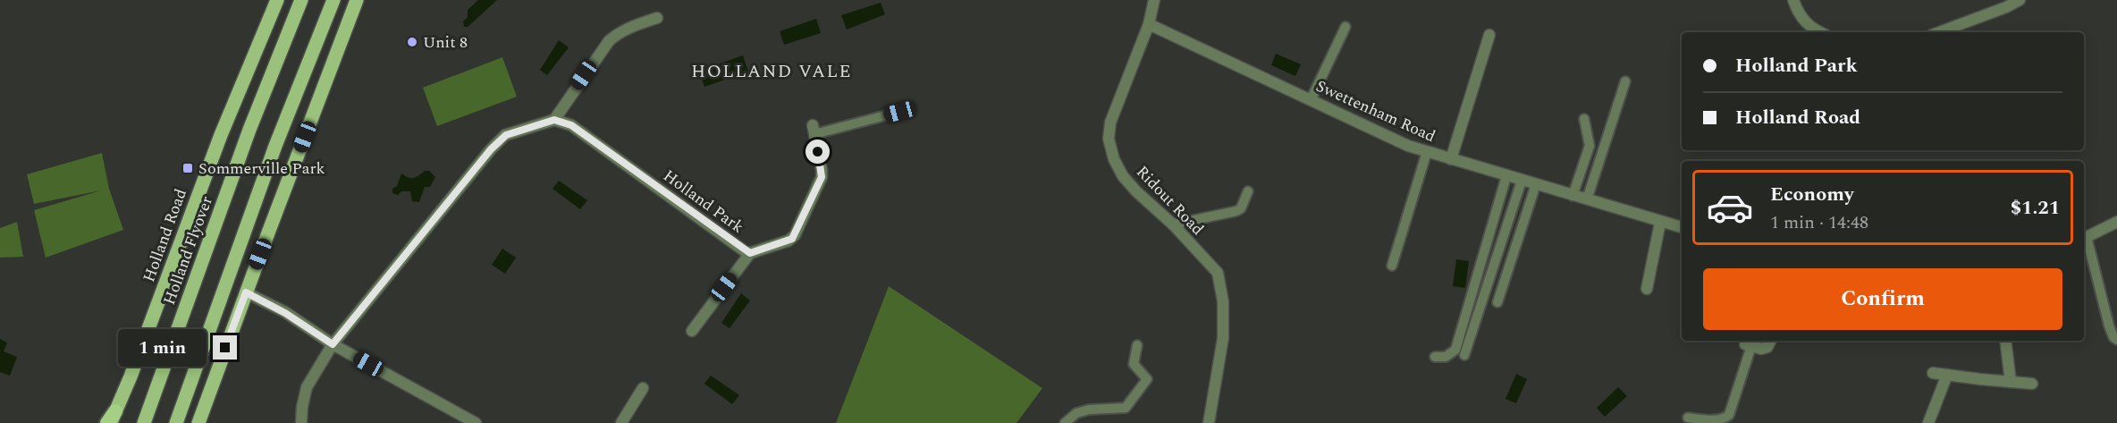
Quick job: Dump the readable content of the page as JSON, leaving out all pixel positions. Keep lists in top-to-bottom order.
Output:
{
  "streets": {
    "main road": ["Holland Road", "Holland Flyover"],
    "street": ["Swettenham Road", "Ridout Road", "Holland Park"]
  },
  "crossings": [
    ["Swettenham Road", "Ridout Road"]
  ],
  "districts": ["HOLLAND VALE"],
  "places": {
    "other": ["Unit 8"],
    "transit": ["Sommerville Park"]
  },
  "page": {
    "banner": ["Holland Park", "Holland Road"],
    "list": [
      {
        "name": "Economy",
        "note": "1 min · 14:48",
        "value": "$1.21"
      }
    ],
    "buttons": "Confirm",
    "bubble": "1 min"
  }
}
